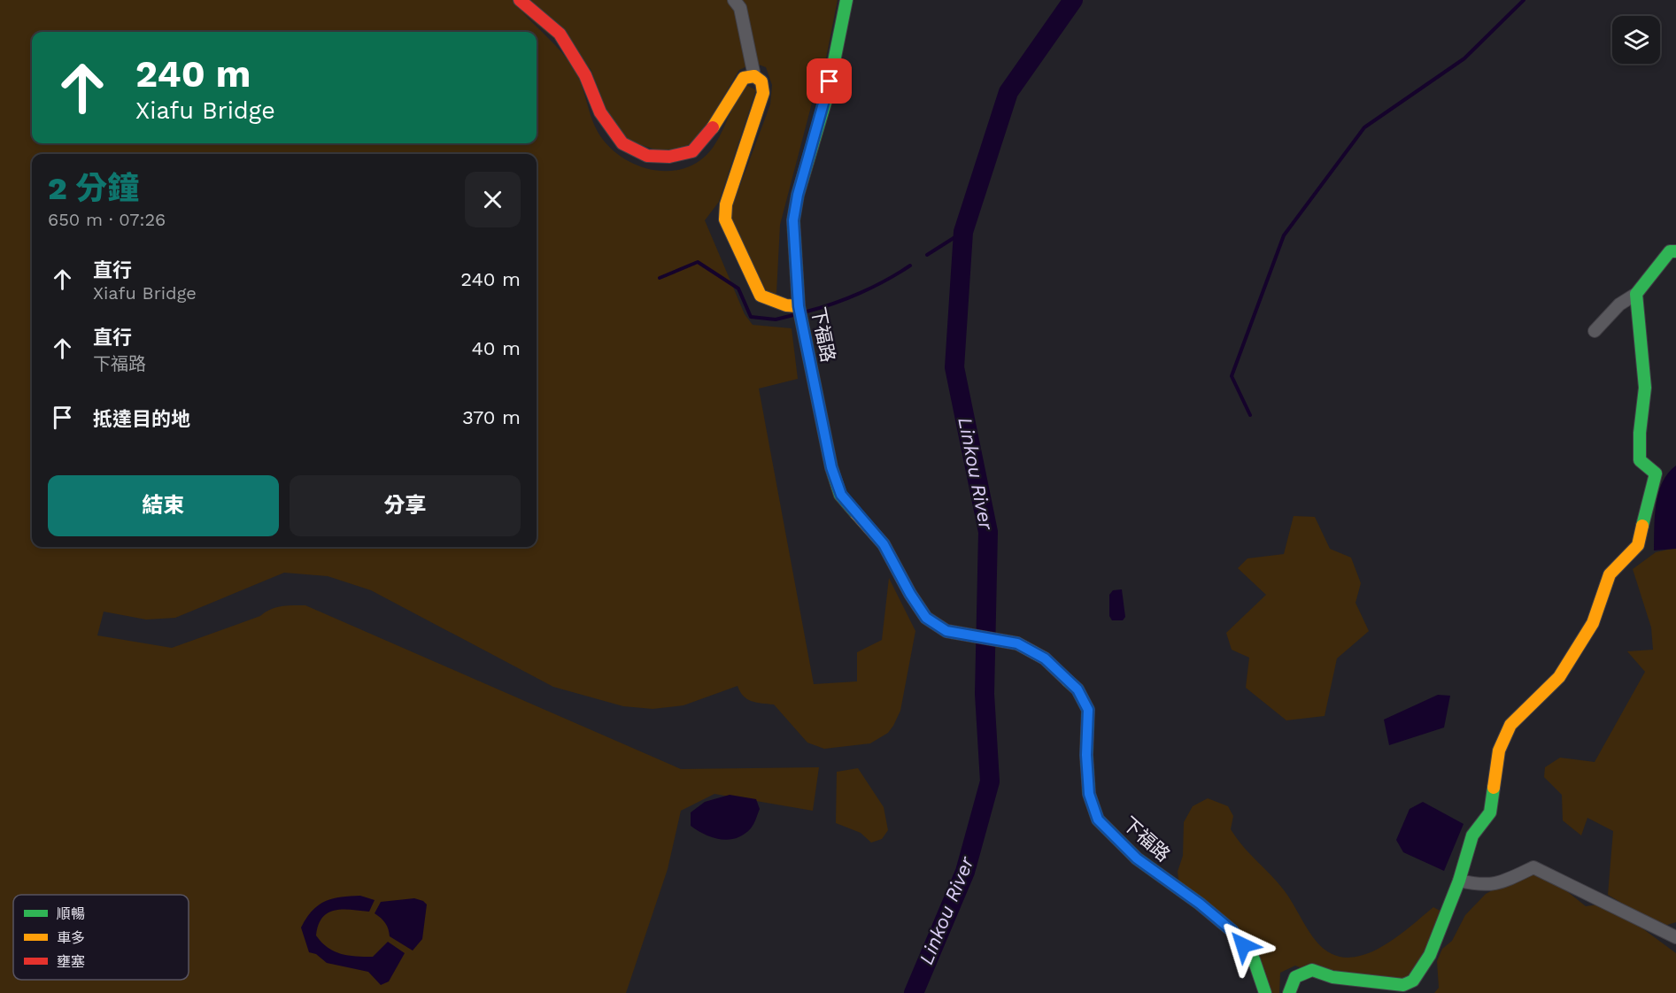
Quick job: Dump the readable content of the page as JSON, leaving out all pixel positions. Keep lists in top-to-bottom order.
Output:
{
  "streets": {
    "street": ["下福路"]
  },
  "water": ["Linkou River"],
  "legend": ["順暢", "車多", "壅塞"],
  "page": {
    "turn": ["240 m", "Xiafu Bridge"],
    "heading": ["2 分鐘", "650 m · 07:26"],
    "list": [
      {
        "name": "直行",
        "note": "Xiafu Bridge",
        "value": "240 m"
      },
      {
        "name": "直行",
        "note": "下福路",
        "value": "40 m"
      },
      {
        "name": "抵達目的地",
        "value": "370 m"
      }
    ],
    "buttons": ["結束", "分享"]
  }
}
